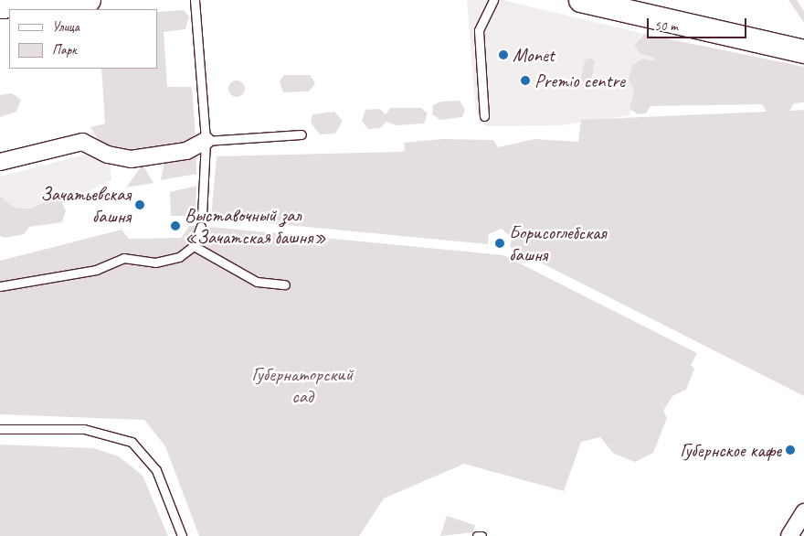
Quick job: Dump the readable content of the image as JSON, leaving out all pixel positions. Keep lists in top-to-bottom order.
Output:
{
  "parks": ["Губернаторский сад"],
  "places": [
    "Monet",
    "Premio centre",
    "Зачатьевская башня",
    "Выставочный зал «Зачатская башня»",
    "Борисоглебская башня",
    "Губернское кафе"
  ],
  "legend": ["Улица", "Парк"],
  "scale_bar": "50 m"
}
